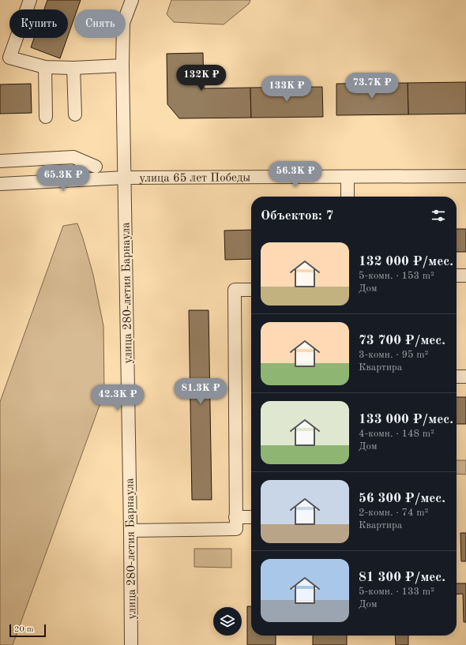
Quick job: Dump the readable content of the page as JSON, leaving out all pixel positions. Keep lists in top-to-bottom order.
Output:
{
  "streets": {
    "street": ["улица 65 лет Победы", "улица 280-летия Барнаула"]
  },
  "crossings": [
    ["улица 65 лет Победы", "улица 280-летия Барнаула"]
  ],
  "scale_bar": "20 m",
  "page": {
    "chip": ["Купить", "Снять"],
    "price": [
      "132K ₽",
      "73.7K ₽",
      "133K ₽",
      "56.3K ₽",
      "65.3K ₽",
      "81.3K ₽",
      "42.3K ₽"
    ],
    "heading": "Объектов: 7",
    "list": [
      {
        "name": "132 000 ₽/мес.",
        "note": "5-комн. · 153 m² · Дом"
      },
      {
        "name": "73 700 ₽/мес.",
        "note": "3-комн. · 95 m² · Квартира"
      },
      {
        "name": "133 000 ₽/мес.",
        "note": "4-комн. · 148 m² · Дом"
      },
      {
        "name": "56 300 ₽/мес.",
        "note": "2-комн. · 74 m² · Квартира"
      },
      {
        "name": "81 300 ₽/мес.",
        "note": "5-комн. · 133 m² · Дом"
      }
    ],
    "scale": "20 m"
  }
}
